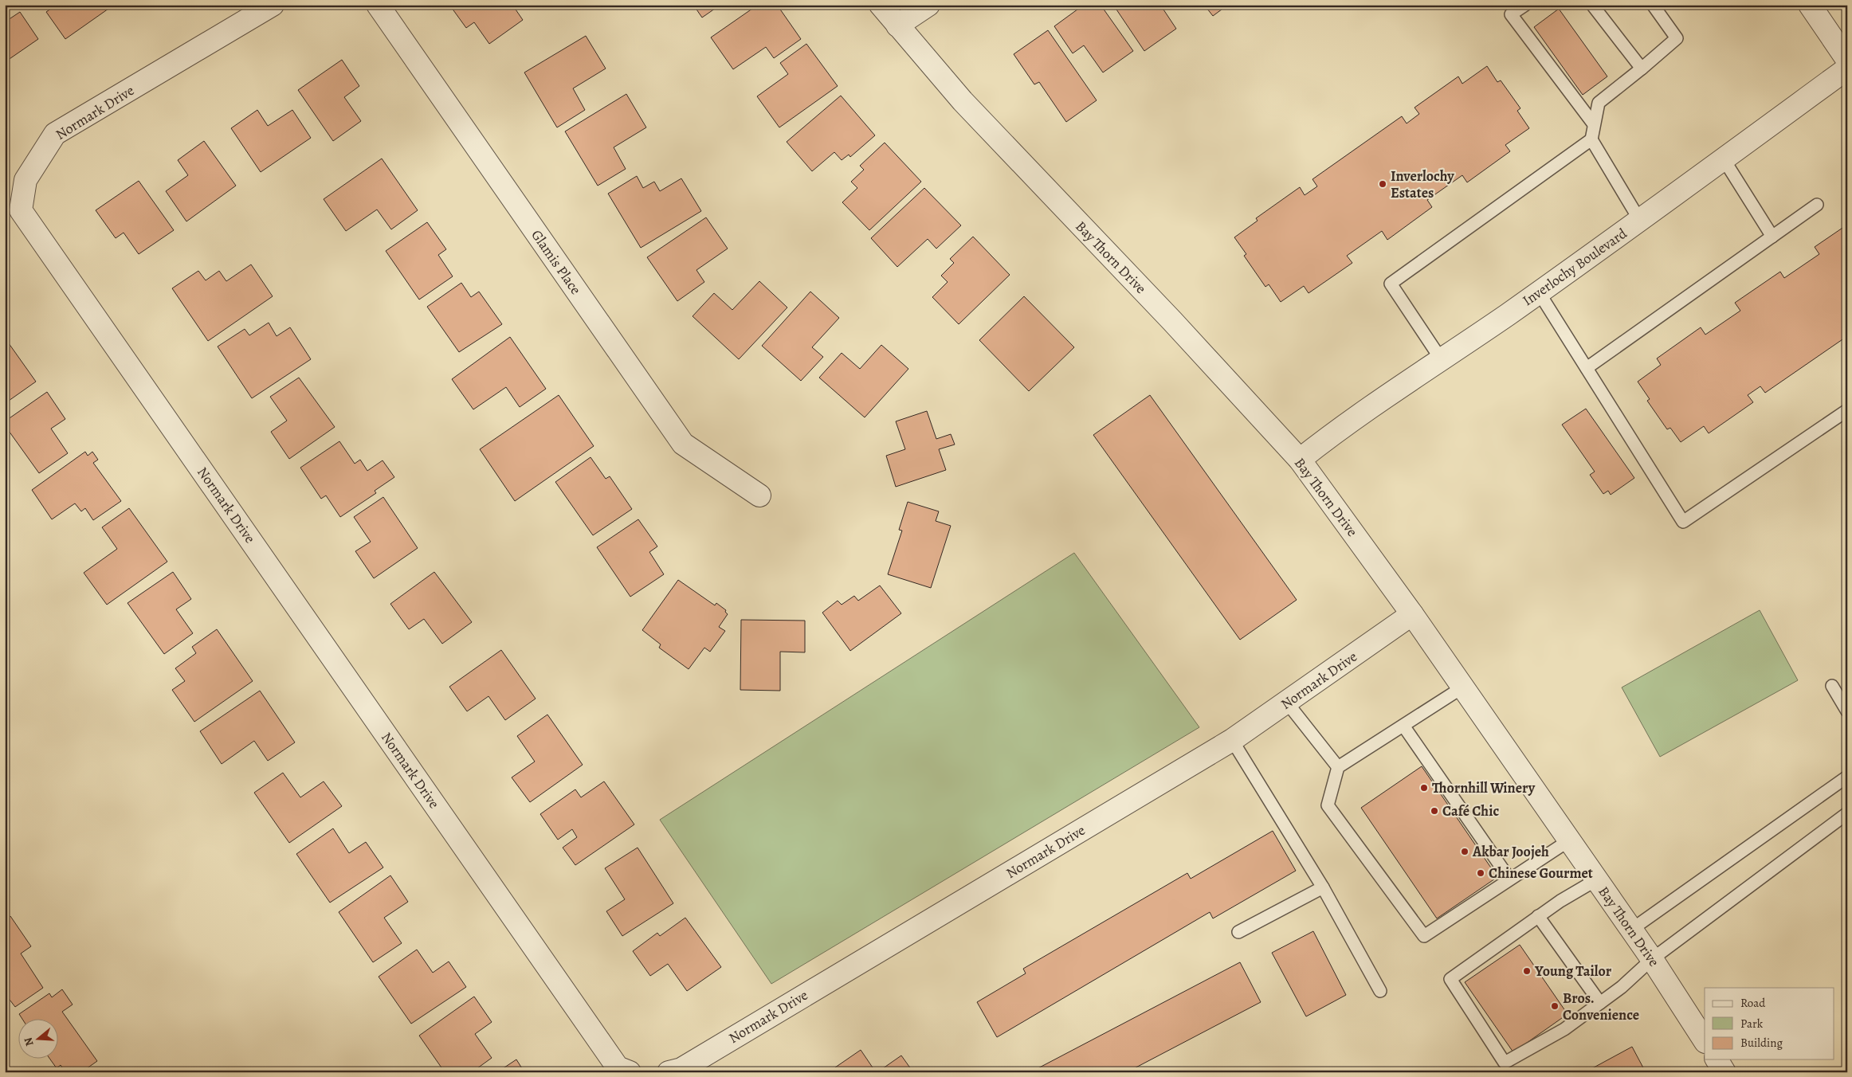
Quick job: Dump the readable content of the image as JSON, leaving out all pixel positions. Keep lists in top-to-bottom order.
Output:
{
  "streets": {
    "street": [
      "Normark Drive",
      "Bay Thorn Drive",
      "Glamis Place",
      "Inverlochy Boulevard"
    ]
  },
  "crossings": [
    ["Normark Drive", "Bay Thorn Drive"],
    ["Bay Thorn Drive", "Inverlochy Boulevard"]
  ],
  "places": [
    "Inverlochy Estates",
    "Thornhill Winery",
    "Café Chic",
    "Akbar Joojeh",
    "Chinese Gourmet",
    "Young Tailor",
    "Bros. Convenience"
  ],
  "legend": ["Road", "Park", "Building"],
  "north": "left"
}
